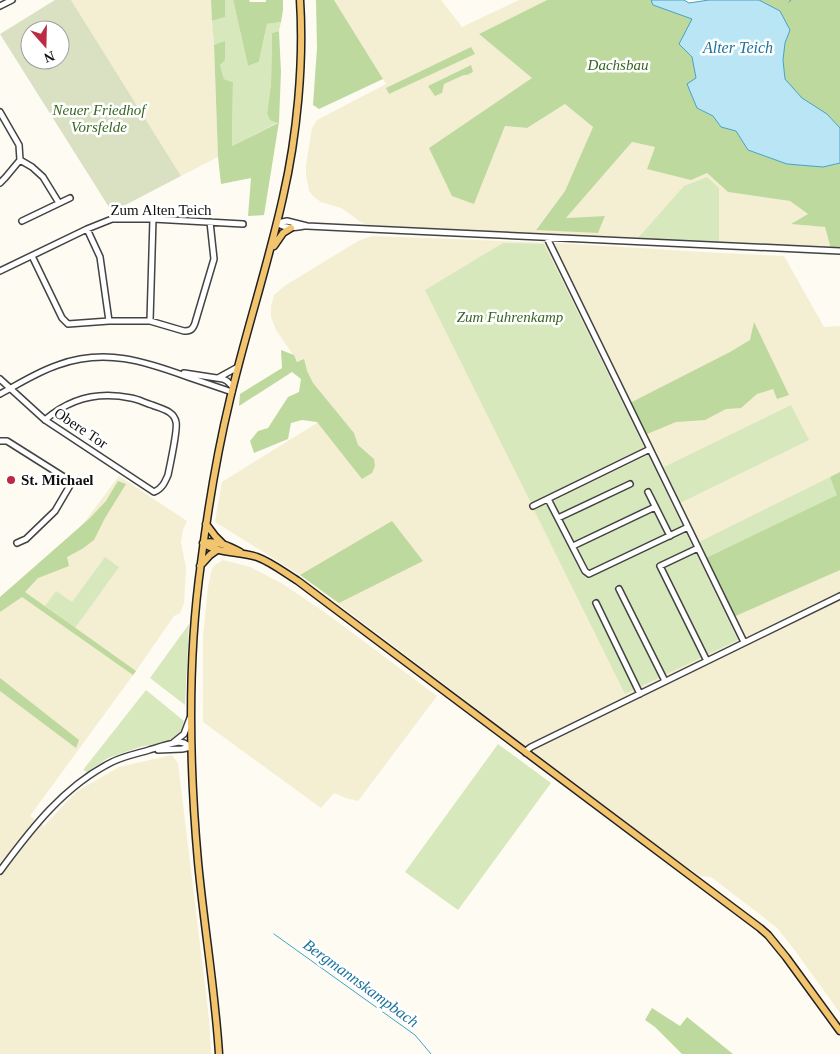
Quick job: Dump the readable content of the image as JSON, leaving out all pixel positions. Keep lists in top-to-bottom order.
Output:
{
  "streets": {
    "street": ["Zum Alten Teich", "Obere Tor"]
  },
  "water": ["Alter Teich", "Bergmannskampbach"],
  "parks": ["Dachsbau", "Neuer Friedhof Vorsfelde", "Zum Fuhrenkamp"],
  "places": ["St. Michael"],
  "north": "bottom"
}
